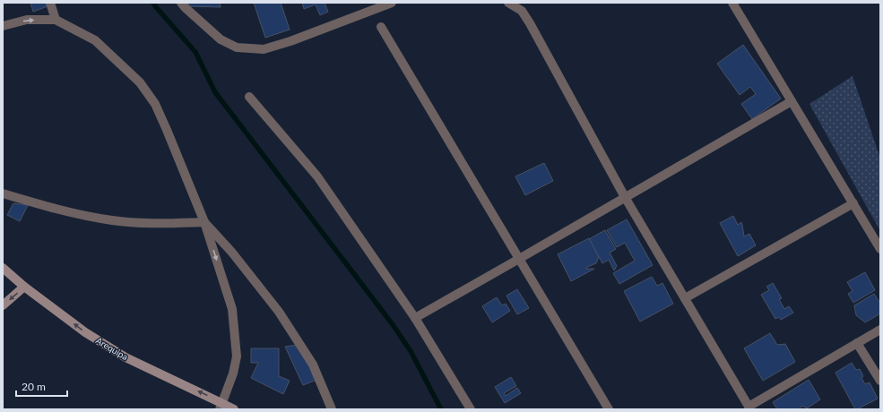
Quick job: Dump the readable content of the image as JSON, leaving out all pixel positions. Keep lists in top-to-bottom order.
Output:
{
  "streets": {
    "street": ["Arequipa"]
  },
  "one_way": ["Arequipa"],
  "scale_bar": "20 m"
}
